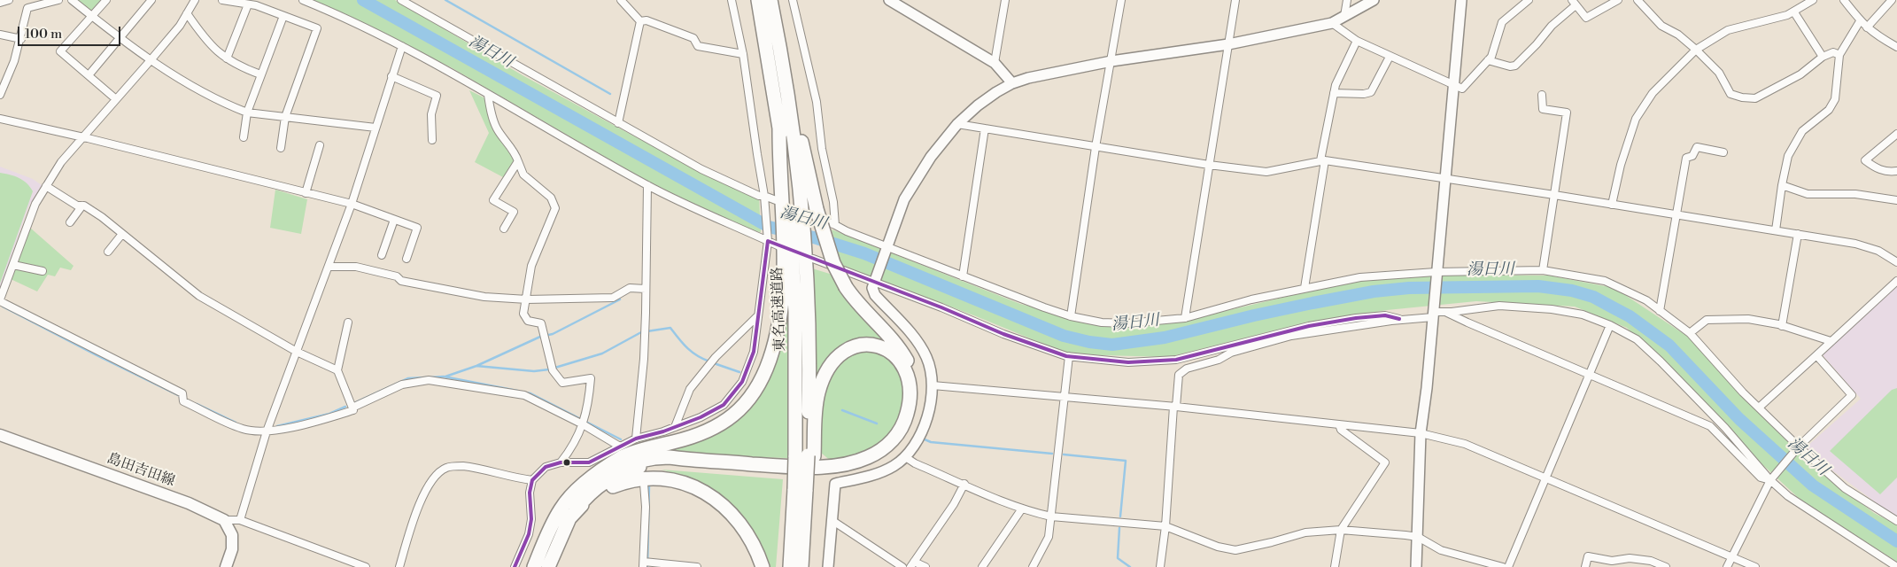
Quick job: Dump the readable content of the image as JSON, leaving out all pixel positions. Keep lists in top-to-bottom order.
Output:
{
  "streets": {
    "highway": ["東名高速道路"],
    "main road": ["島田吉田線"]
  },
  "water": ["湯日川"],
  "scale_bar": "100 m"
}
